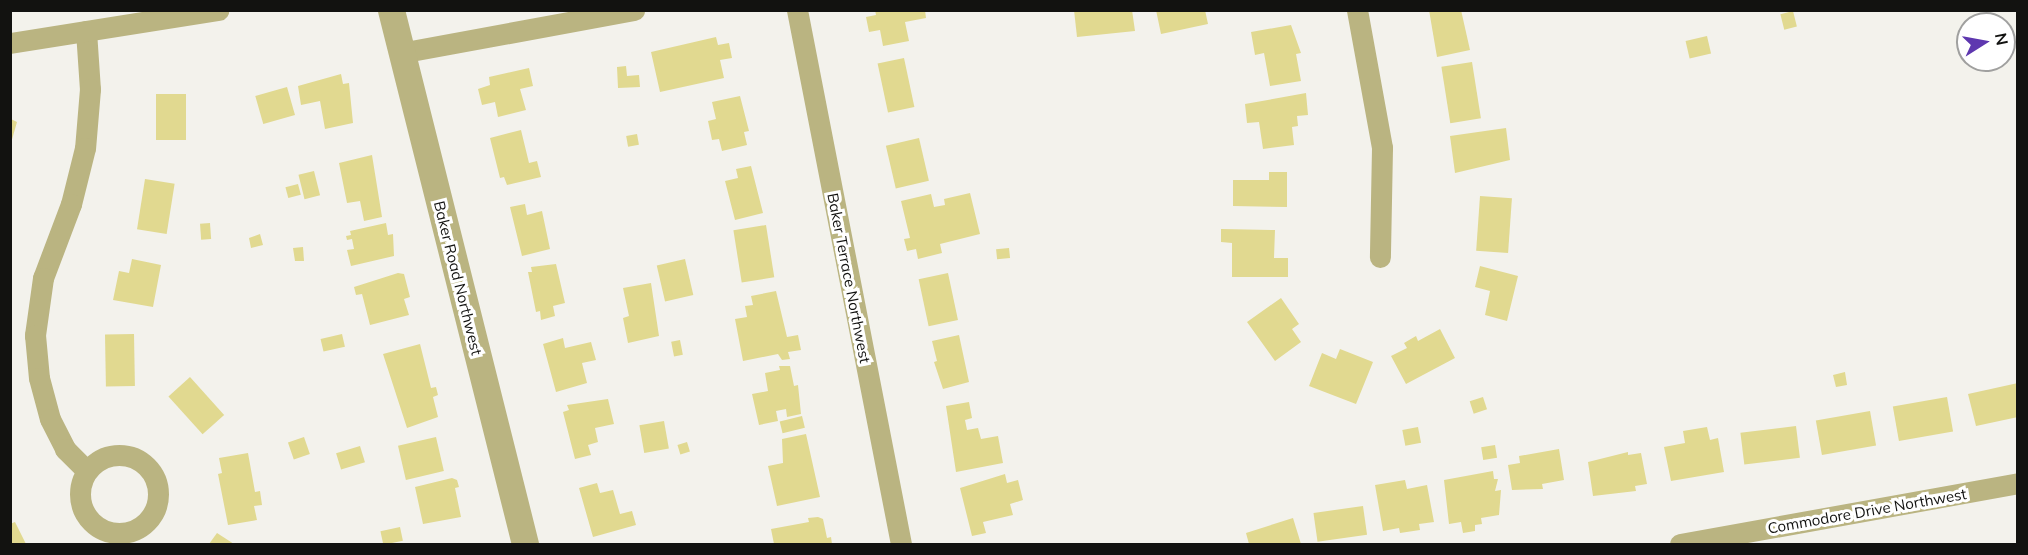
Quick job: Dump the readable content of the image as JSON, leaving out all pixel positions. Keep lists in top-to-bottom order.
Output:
{
  "streets": {
    "street": ["Baker Road Northwest", "Baker Terrace Northwest", "Commodore Drive Northwest"]
  },
  "north": "right"
}
